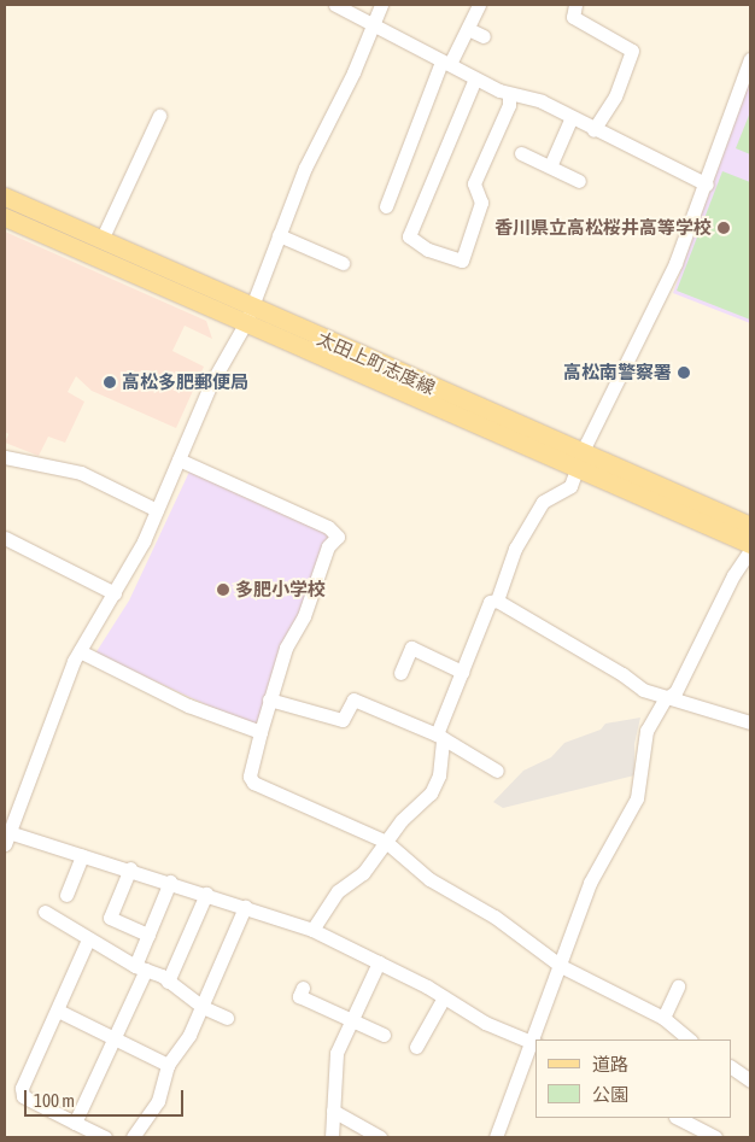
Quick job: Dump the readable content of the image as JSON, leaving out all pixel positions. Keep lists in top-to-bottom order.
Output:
{
  "streets": {
    "main road": ["太田上町志度線"]
  },
  "places": [
    "香川県立高松桜井高等学校",
    "高松南警察署",
    "高松多肥郵便局",
    "多肥小学校"
  ],
  "legend": ["道路", "公園"],
  "scale_bar": "100 m"
}
